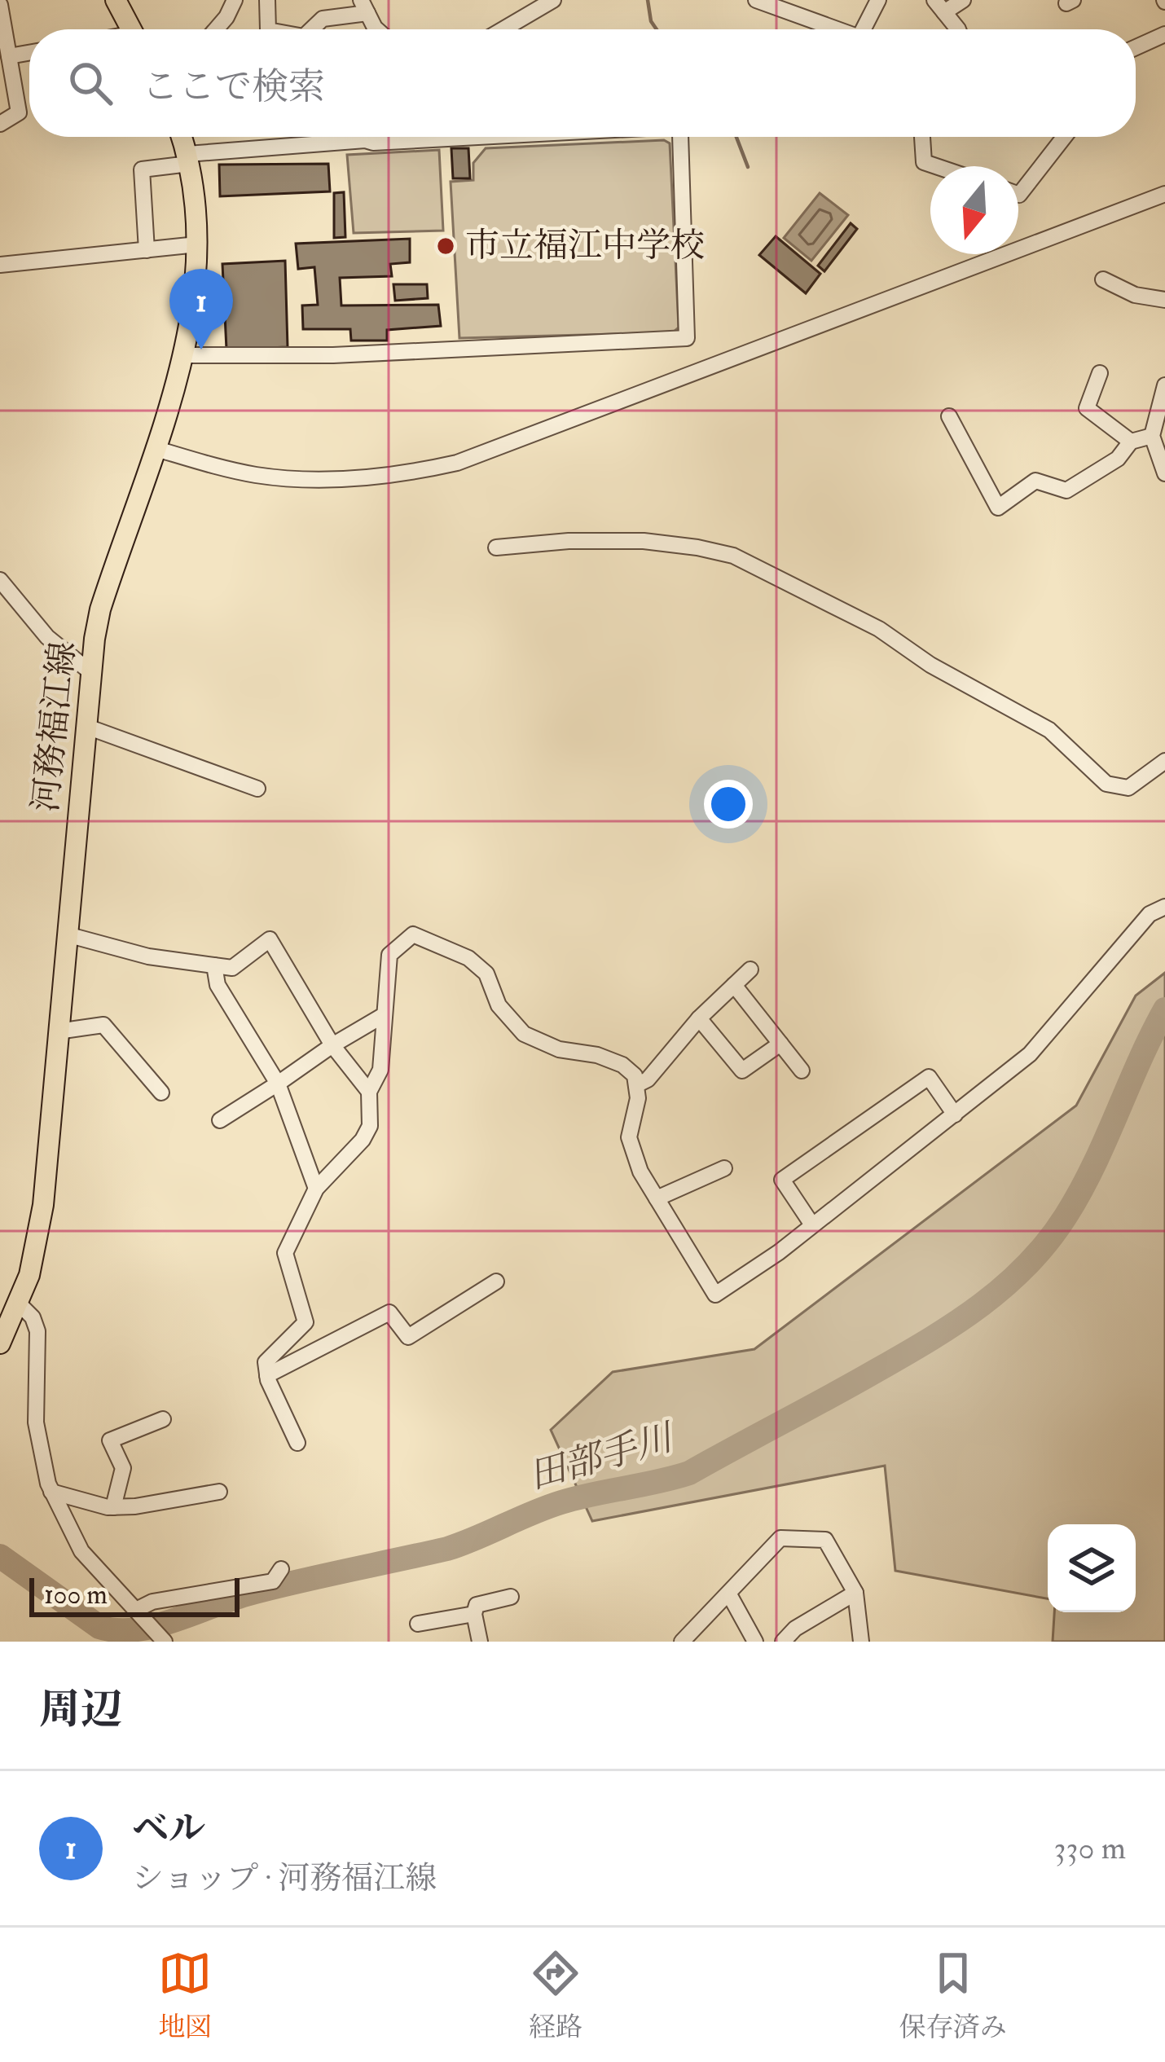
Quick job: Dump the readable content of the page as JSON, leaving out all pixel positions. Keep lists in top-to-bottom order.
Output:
{
  "streets": {
    "main road": ["河務福江線"]
  },
  "water": ["田部手川"],
  "places": ["市立福江中学校"],
  "scale_bar": "100 m",
  "north": "bottom",
  "page": {
    "search": "ここで検索",
    "pins": "1",
    "scale": "100 m",
    "heading": "周辺",
    "list": [
      {
        "mark": "1",
        "name": "ベル",
        "note": "ショップ · 河務福江線",
        "value": "330 m"
      }
    ],
    "nav": ["地図", "経路", "保存済み"]
  }
}
